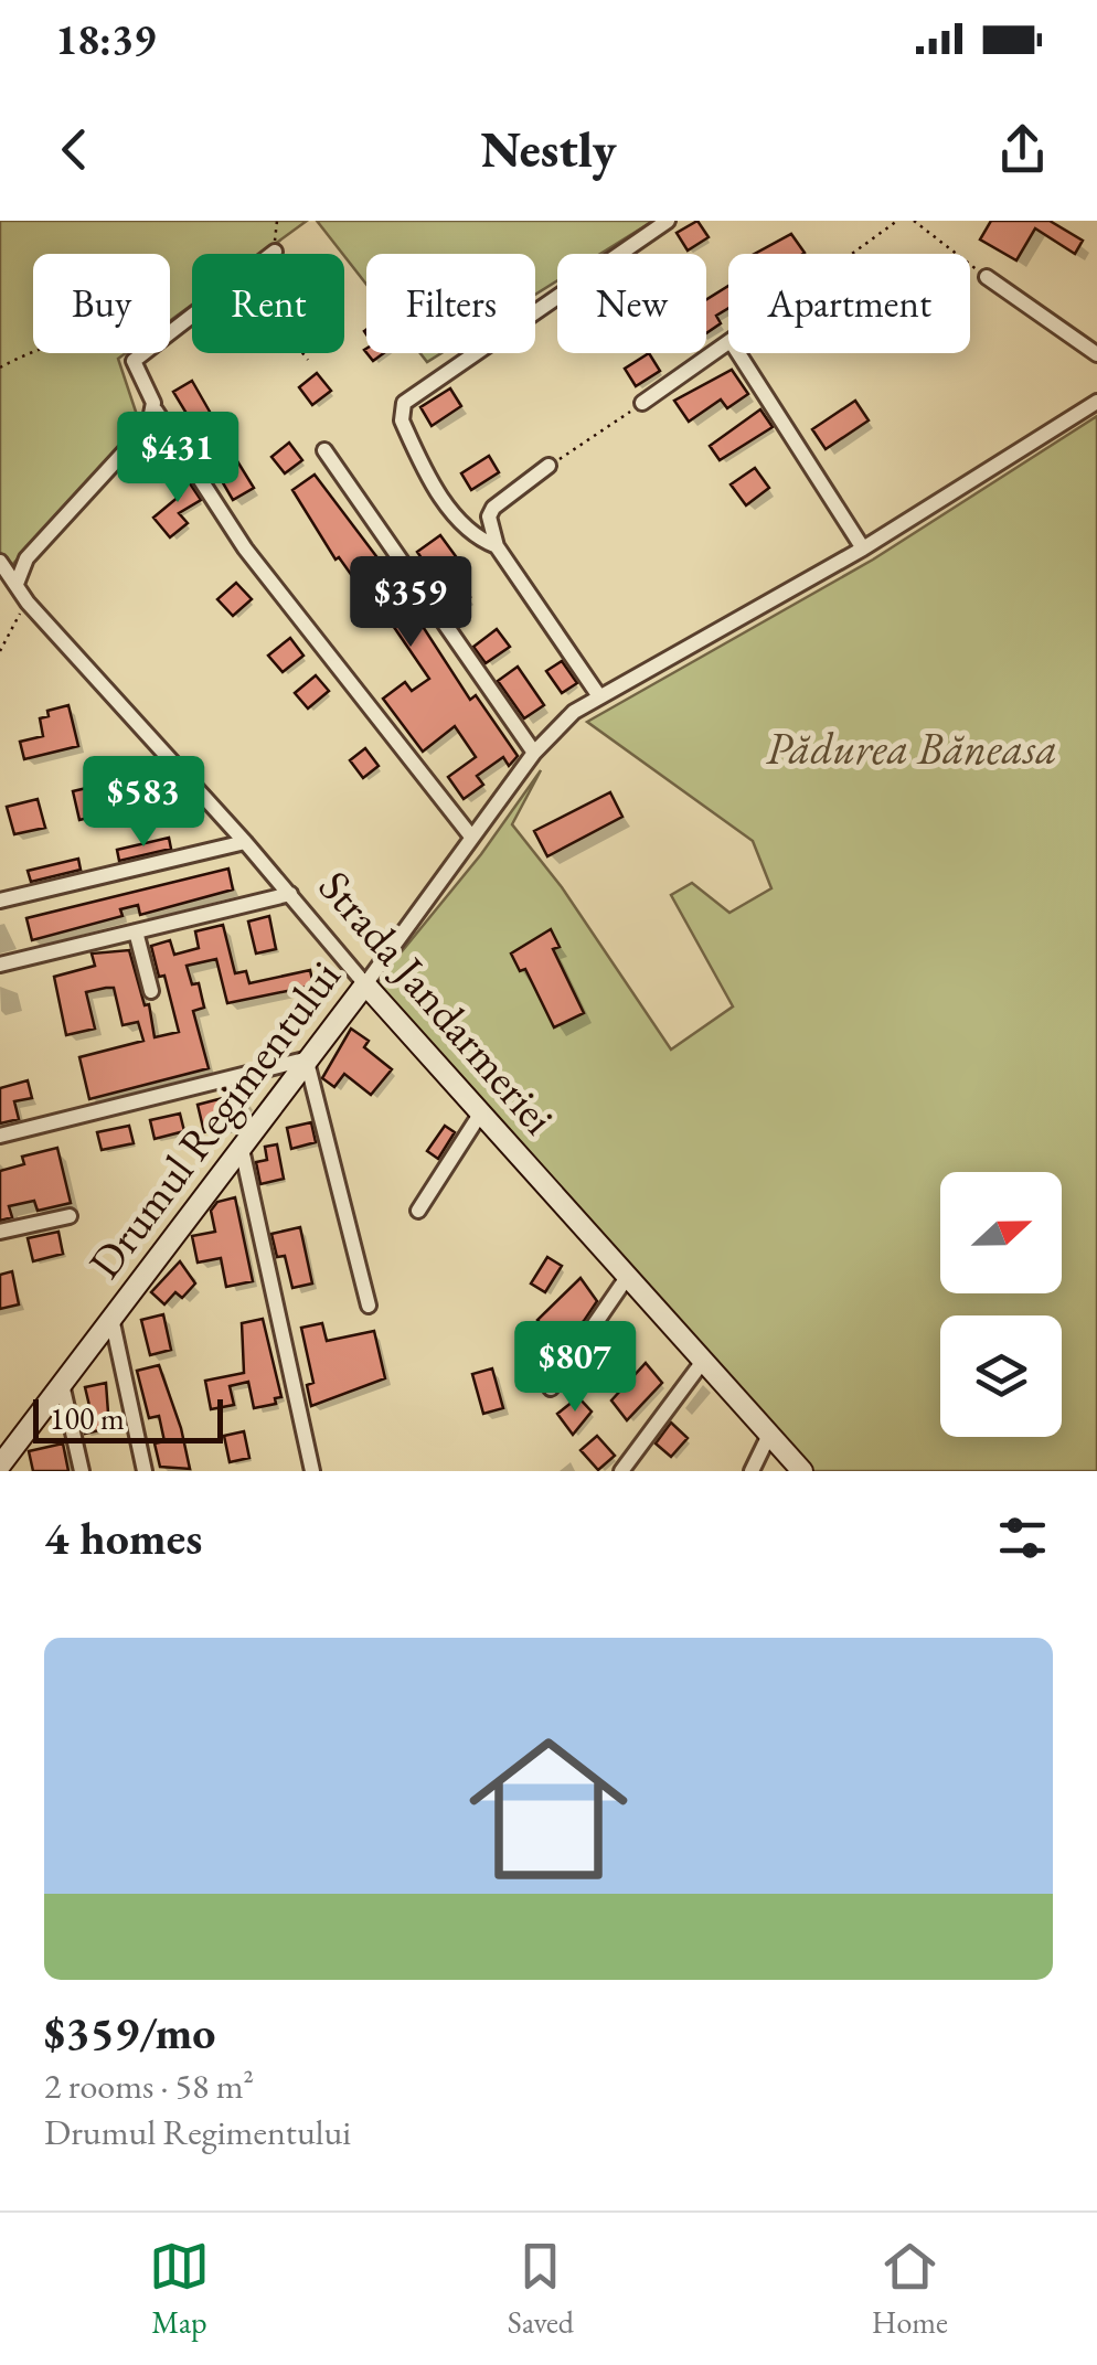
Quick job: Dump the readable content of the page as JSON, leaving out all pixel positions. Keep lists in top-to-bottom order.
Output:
{
  "streets": {
    "street": ["Strada Jandarmeriei", "Drumul Regimentului"]
  },
  "crossings": [
    ["Strada Jandarmeriei", "Drumul Regimentului"]
  ],
  "parks": ["Pădurea Băneasa"],
  "scale_bar": "100 m",
  "north": "right",
  "page": {
    "status": "18:39",
    "header": "Nestly",
    "chip": [
      "Buy",
      "Rent",
      "Filters",
      "New",
      "Apartment"
    ],
    "price": [
      "$431",
      "$359",
      "$583",
      "$807"
    ],
    "scale": "100 m",
    "heading": "4 homes",
    "list": [
      {
        "name": "$359/mo",
        "note": "2 rooms · 58 m² · Drumul Regimentului"
      }
    ],
    "tabs": ["Map", "Saved", "Home"]
  }
}
